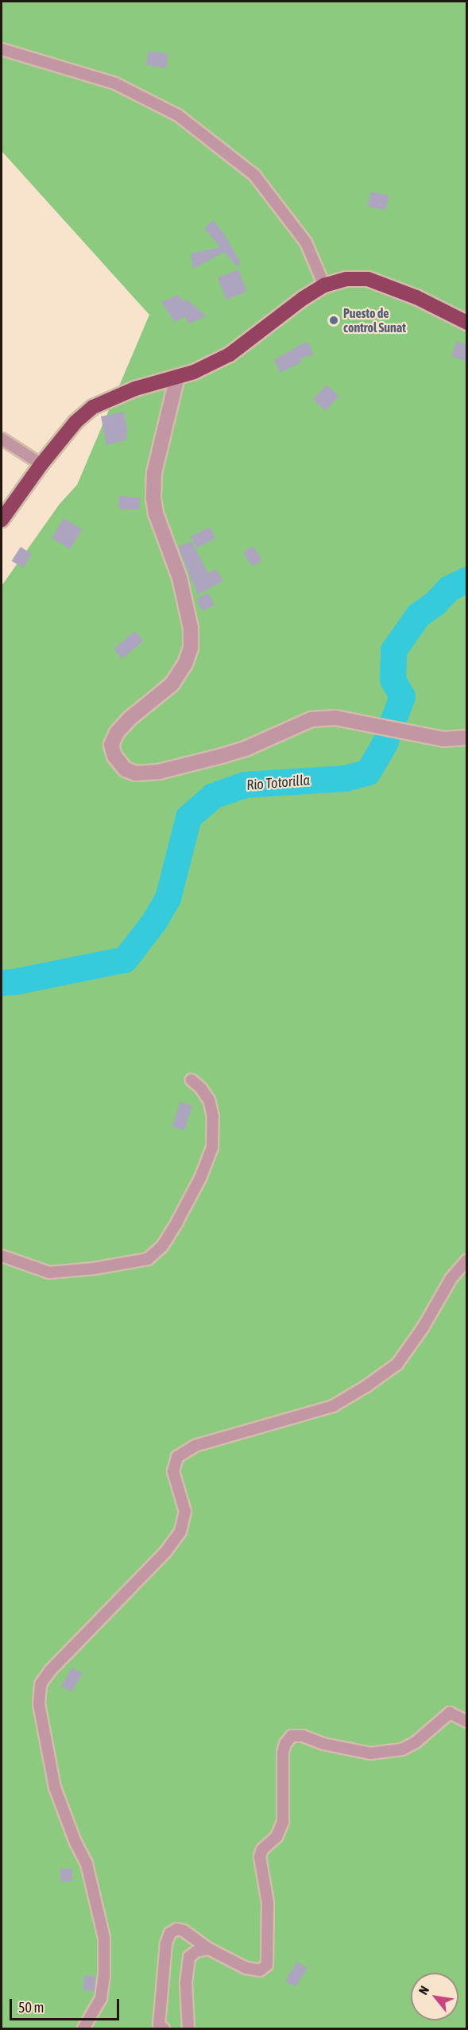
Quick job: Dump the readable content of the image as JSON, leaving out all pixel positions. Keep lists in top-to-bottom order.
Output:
{
  "water": ["Rio Totorilla"],
  "places": ["Puesto de control Sunat"],
  "scale_bar": "50 m",
  "north": "top left"
}
